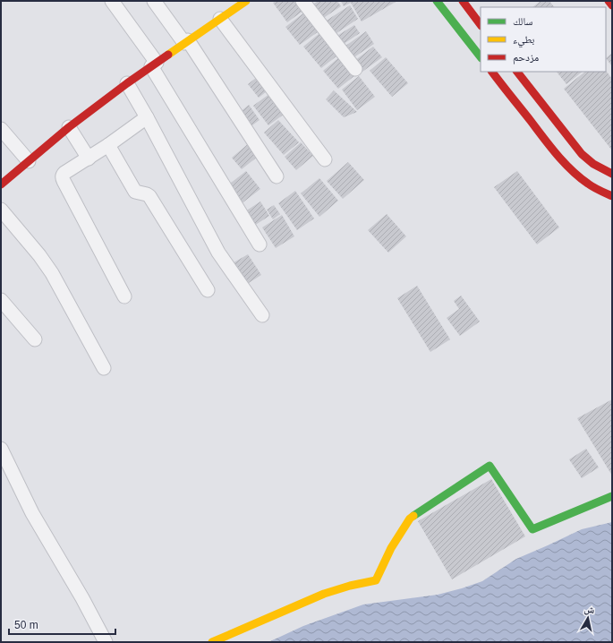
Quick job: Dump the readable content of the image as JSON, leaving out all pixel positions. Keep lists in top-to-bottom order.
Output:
{
  "legend": ["سالك", "بطيء", "مزدحم"],
  "scale_bar": "50 m",
  "north": "top"
}
